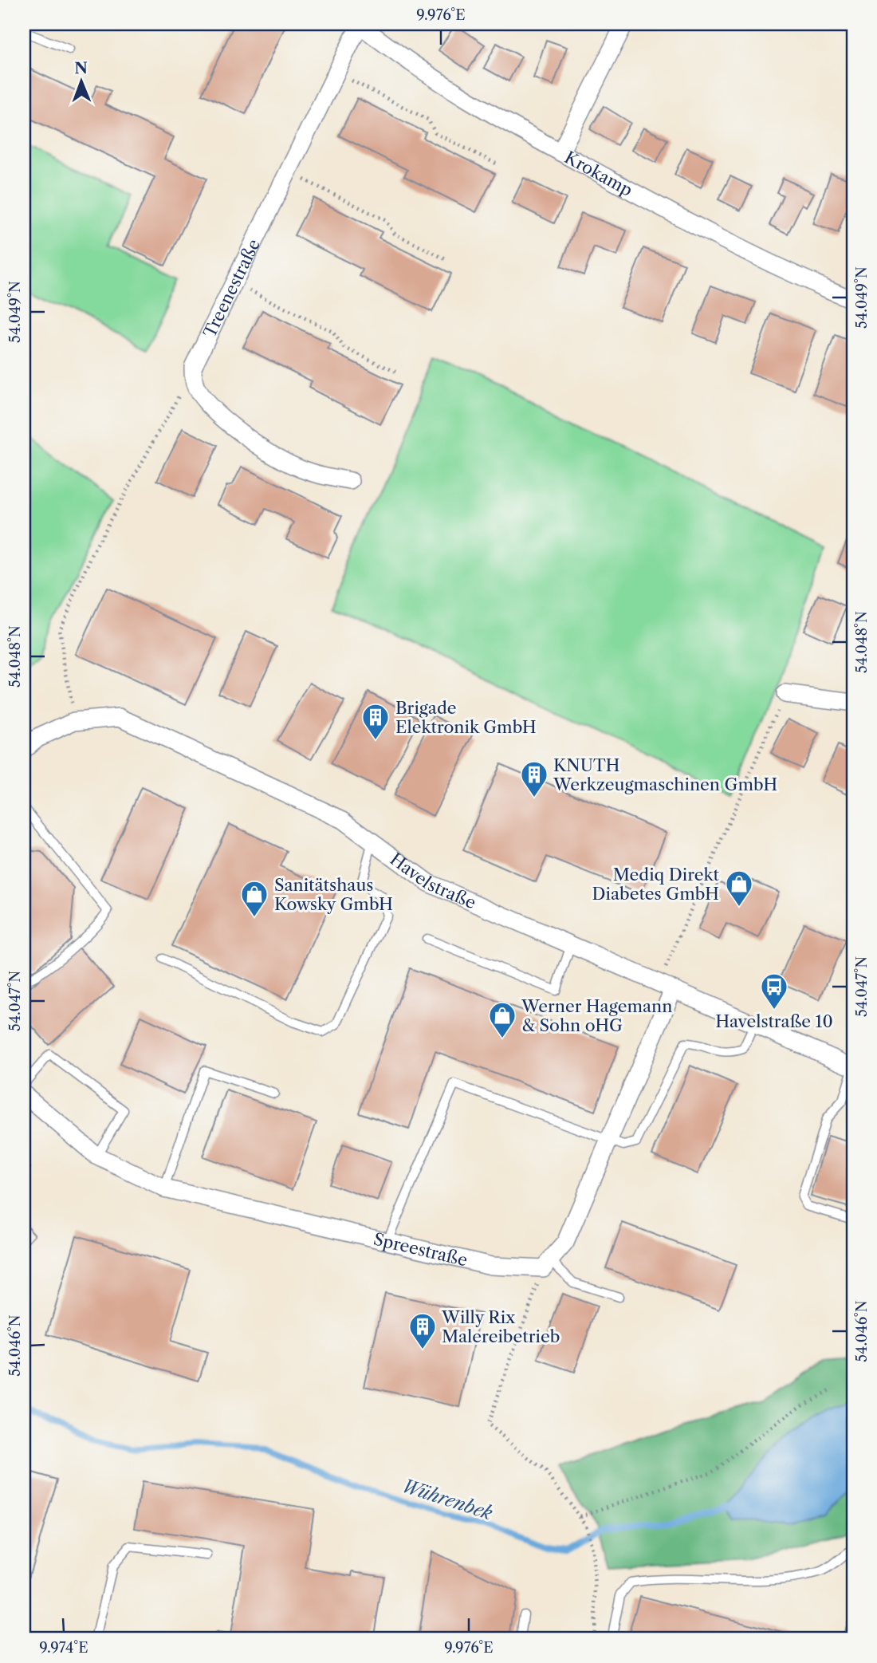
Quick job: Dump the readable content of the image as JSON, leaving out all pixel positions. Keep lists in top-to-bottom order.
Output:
{
  "streets": {
    "street": [
      "Krokamp",
      "Treenestraße",
      "Havelstraße",
      "Spreestraße"
    ]
  },
  "crossings": [
    ["Krokamp", "Treenestraße"]
  ],
  "water": ["Wührenbek"],
  "places": {
    "building": ["Brigade Elektronik GmbH", "KNUTH Werkzeugmaschinen GmbH", "Willy Rix Malereibetrieb"],
    "shop": ["Mediq Direkt Diabetes GmbH", "Sanitätshaus Kowsky GmbH", "Werner Hagemann & Sohn oHG"],
    "bus stop": ["Havelstraße 10"]
  },
  "north": "top",
  "coordinates": [
    "9.976°E",
    "54.049°N",
    "54.048°N",
    "54.047°N",
    "54.046°N",
    "9.974°E"
  ]
}
